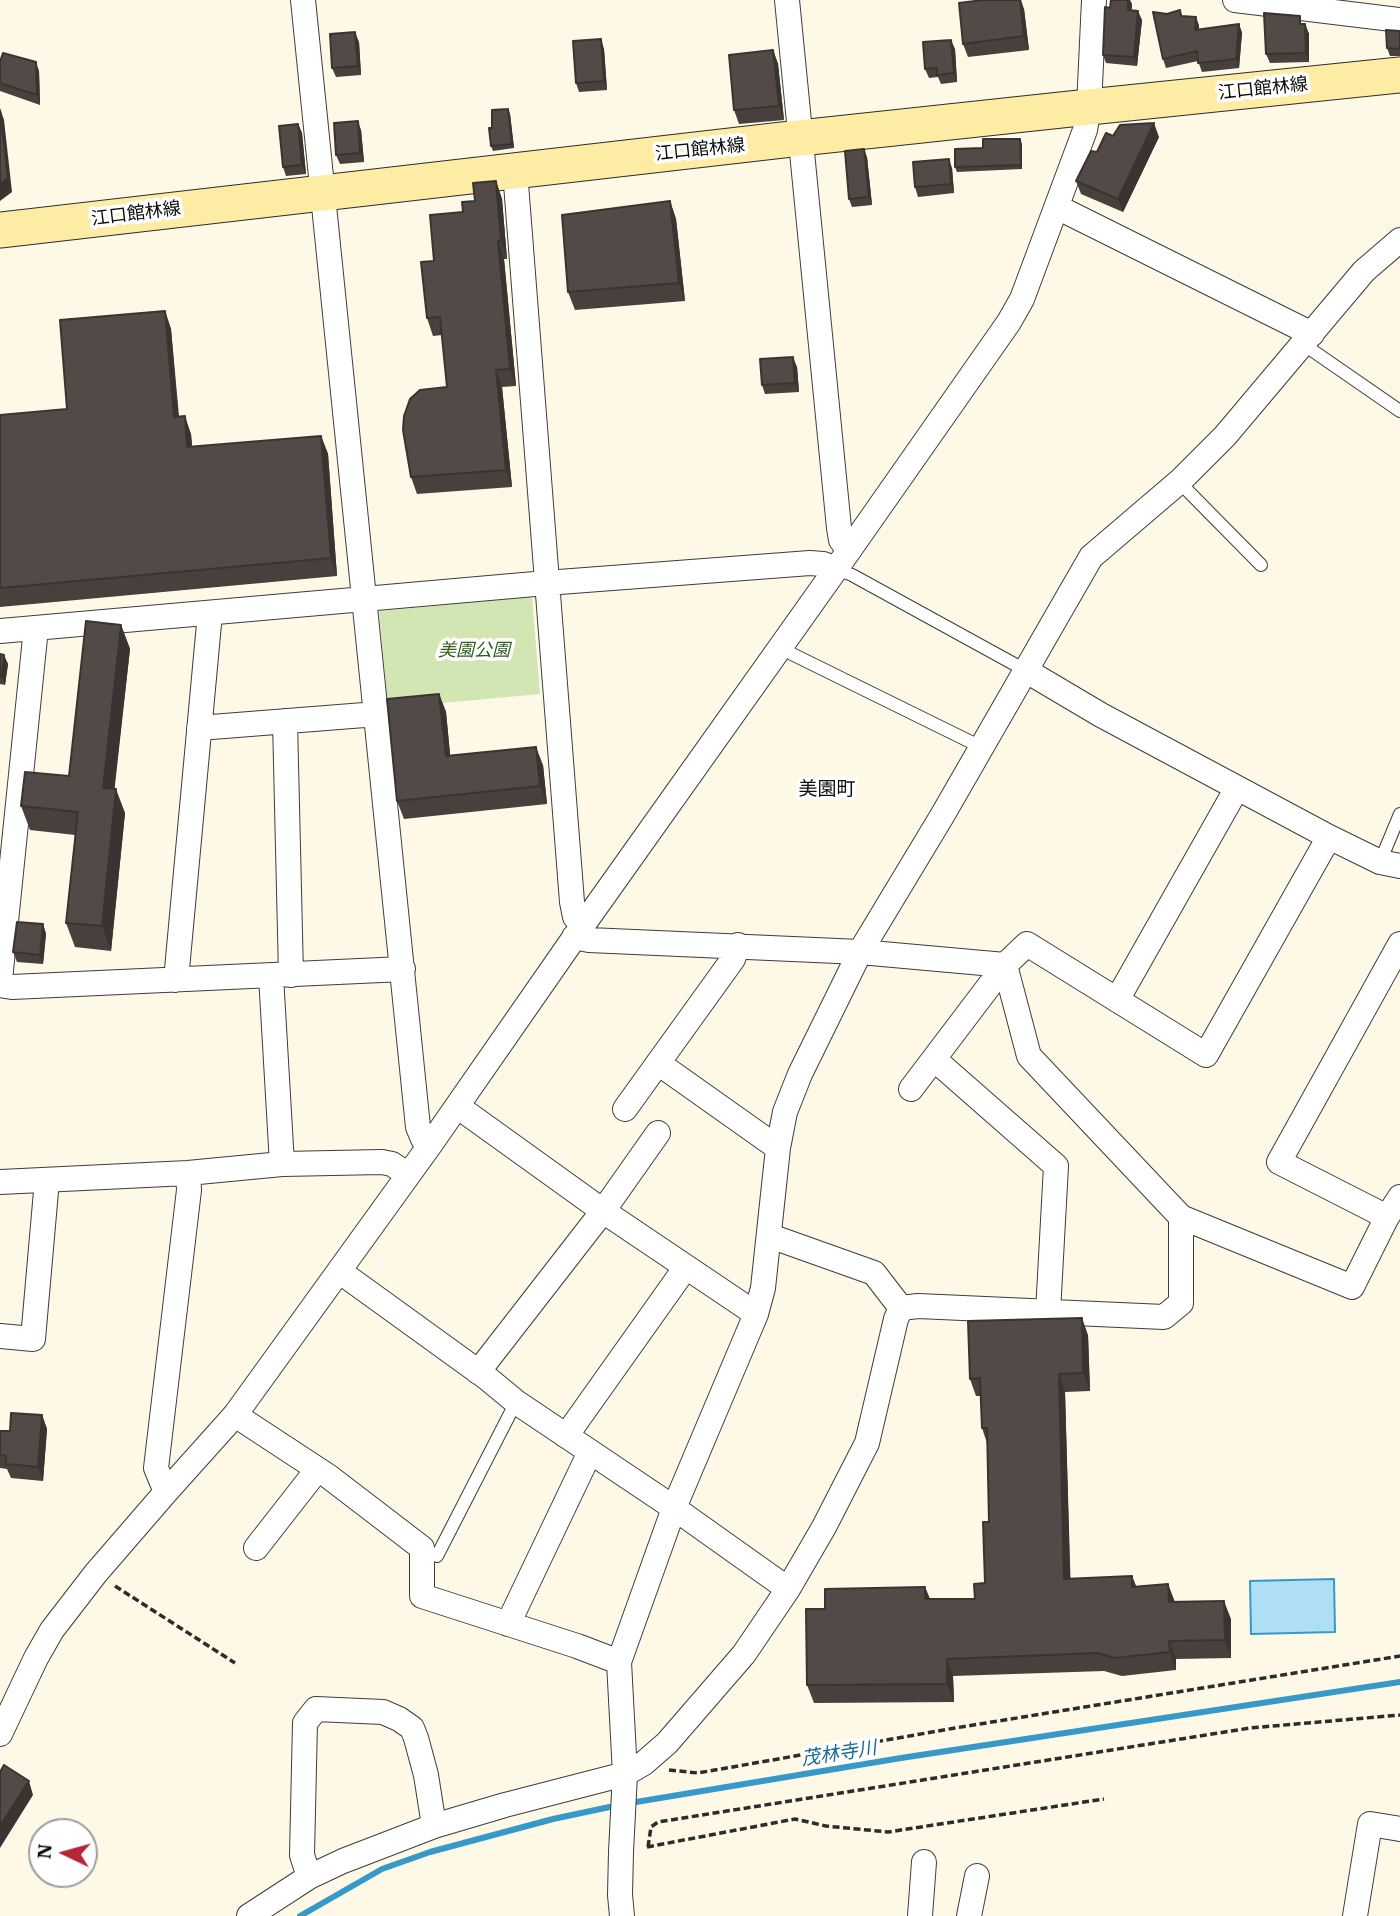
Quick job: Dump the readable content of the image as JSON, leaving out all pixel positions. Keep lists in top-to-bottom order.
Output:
{
  "streets": {
    "main road": ["江口館林線"]
  },
  "districts": ["美園町"],
  "water": ["茂林寺川"],
  "parks": ["美園公園"],
  "north": "left"
}
